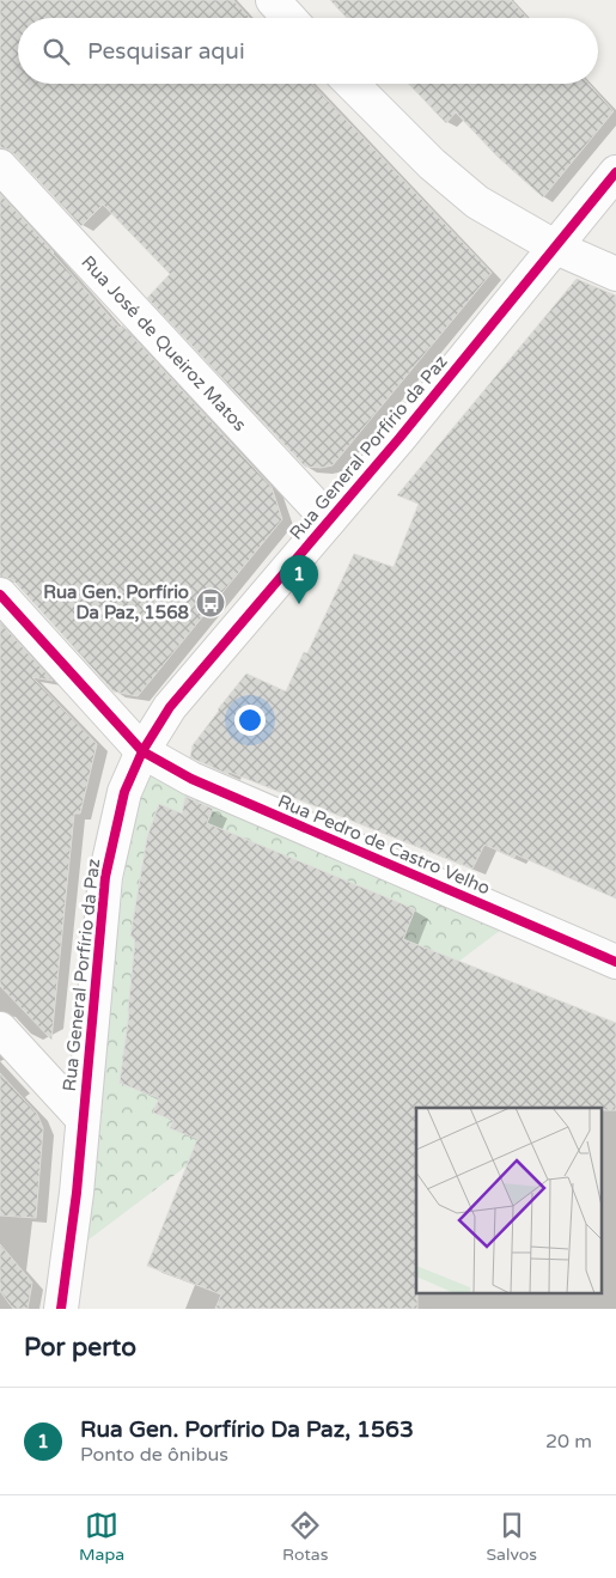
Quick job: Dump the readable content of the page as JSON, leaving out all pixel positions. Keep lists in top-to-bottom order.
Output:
{
  "streets": {
    "street": ["Rua José de Queiroz Matos", "Rua General Porfírio da Paz", "Rua Pedro de Castro Velho"]
  },
  "crossings": [
    ["Rua José de Queiroz Matos", "Rua General Porfírio da Paz"],
    ["Rua General Porfírio da Paz", "Rua Pedro de Castro Velho"]
  ],
  "places": {
    "bus stop": ["Rua Gen. Porfírio Da Paz, 1568"]
  },
  "page": {
    "search": "Pesquisar aqui",
    "pins": "1",
    "heading": "Por perto",
    "list": [
      {
        "mark": "1",
        "name": "Rua Gen. Porfírio Da Paz, 1563",
        "note": "Ponto de ônibus",
        "value": "20 m"
      }
    ],
    "nav": ["Mapa", "Rotas", "Salvos"]
  }
}
